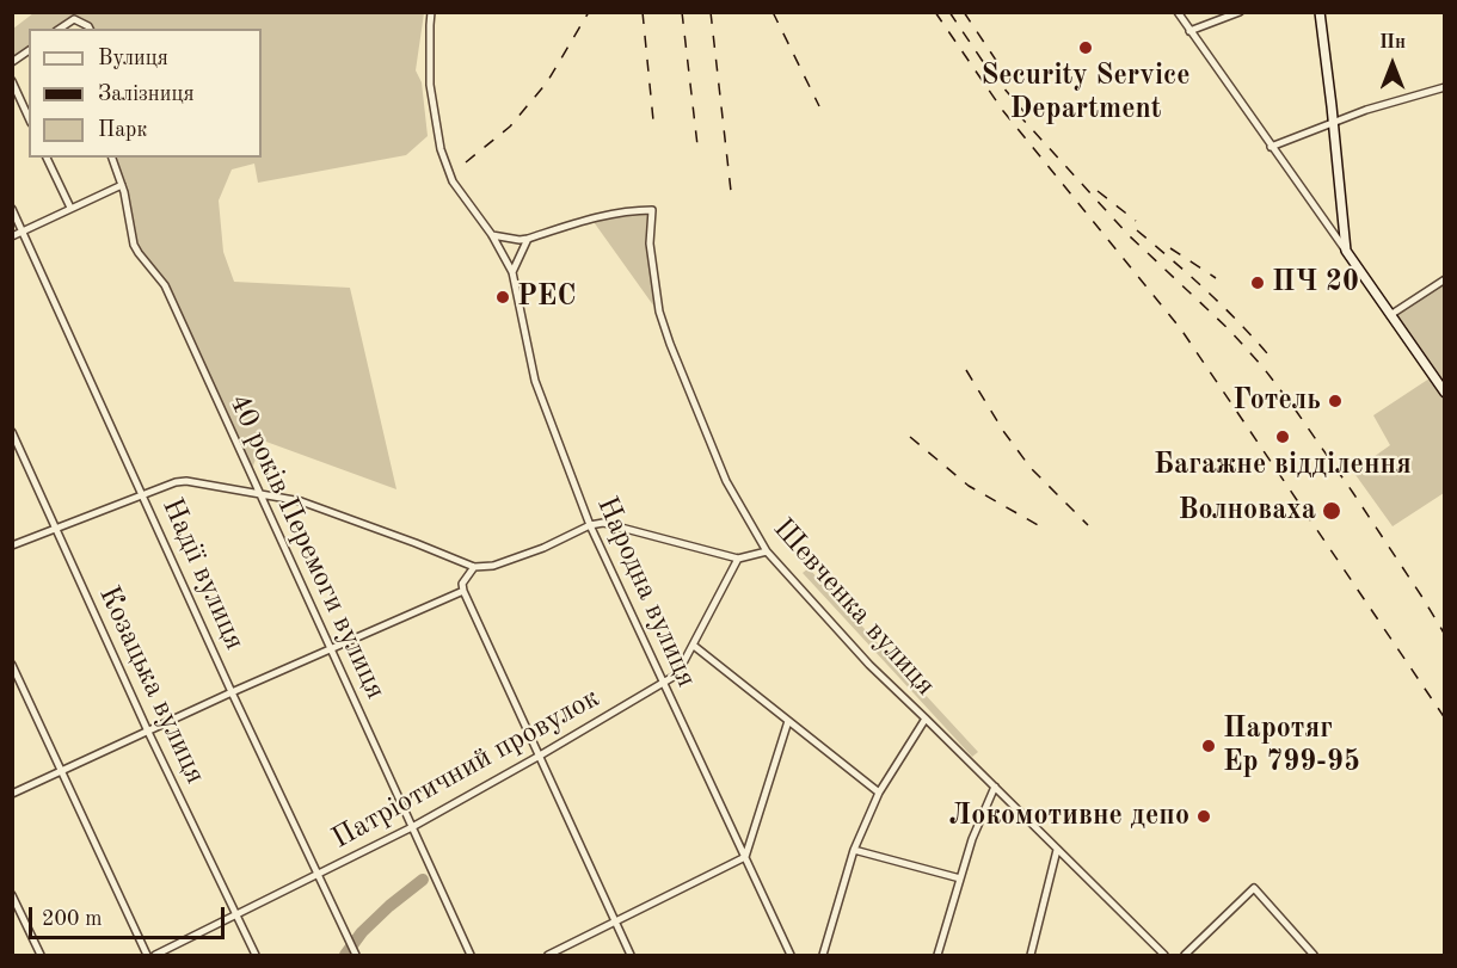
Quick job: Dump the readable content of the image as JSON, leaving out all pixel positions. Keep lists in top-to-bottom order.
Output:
{
  "streets": {
    "street": [
      "40 років Перемоги вулиця",
      "Надії вулиця",
      "Народна вулиця",
      "Шевченка вулиця",
      "Козацька вулиця",
      "Патріотичний провулок"
    ]
  },
  "crossings": [
    ["40 років Перемоги вулиця", "Патріотичний провулок"],
    ["Надії вулиця", "Патріотичний провулок"],
    ["Народна вулиця", "Патріотичний провулок"],
    ["Козацька вулиця", "Патріотичний провулок"]
  ],
  "places": [
    "Security Service Department",
    "ПЧ 20",
    "РЕС",
    "Готель",
    "Багажне відділення",
    "Волноваха",
    "Паротяг Ер 799-95",
    "Локомотивне депо"
  ],
  "legend": ["Вулиця", "Залізниця", "Парк"],
  "scale_bar": "200 m",
  "north": "top"
}
